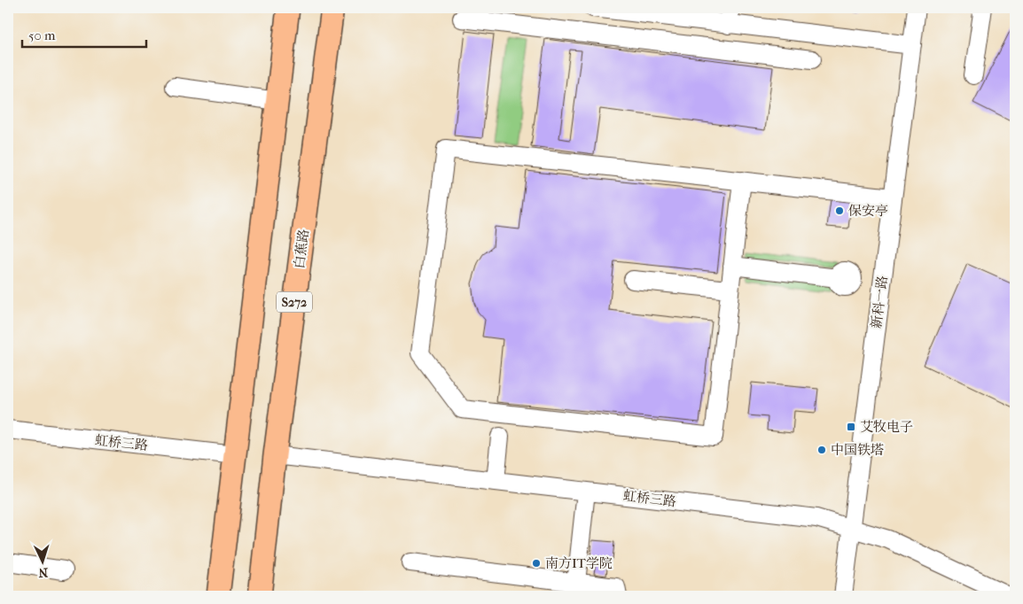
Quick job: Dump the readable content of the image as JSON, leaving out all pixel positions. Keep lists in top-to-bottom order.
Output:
{
  "streets": {
    "main road": ["白蕉路", "S272"],
    "street": ["新科一路", "虹桥三路"]
  },
  "crossings": [
    ["白蕉路", "虹桥三路"],
    ["新科一路", "虹桥三路"]
  ],
  "places": {
    "other": ["保安亭", "中国铁塔", "南方IT学院"],
    "transit": ["艾牧电子"]
  },
  "scale_bar": "50 m",
  "north": "bottom"
}
